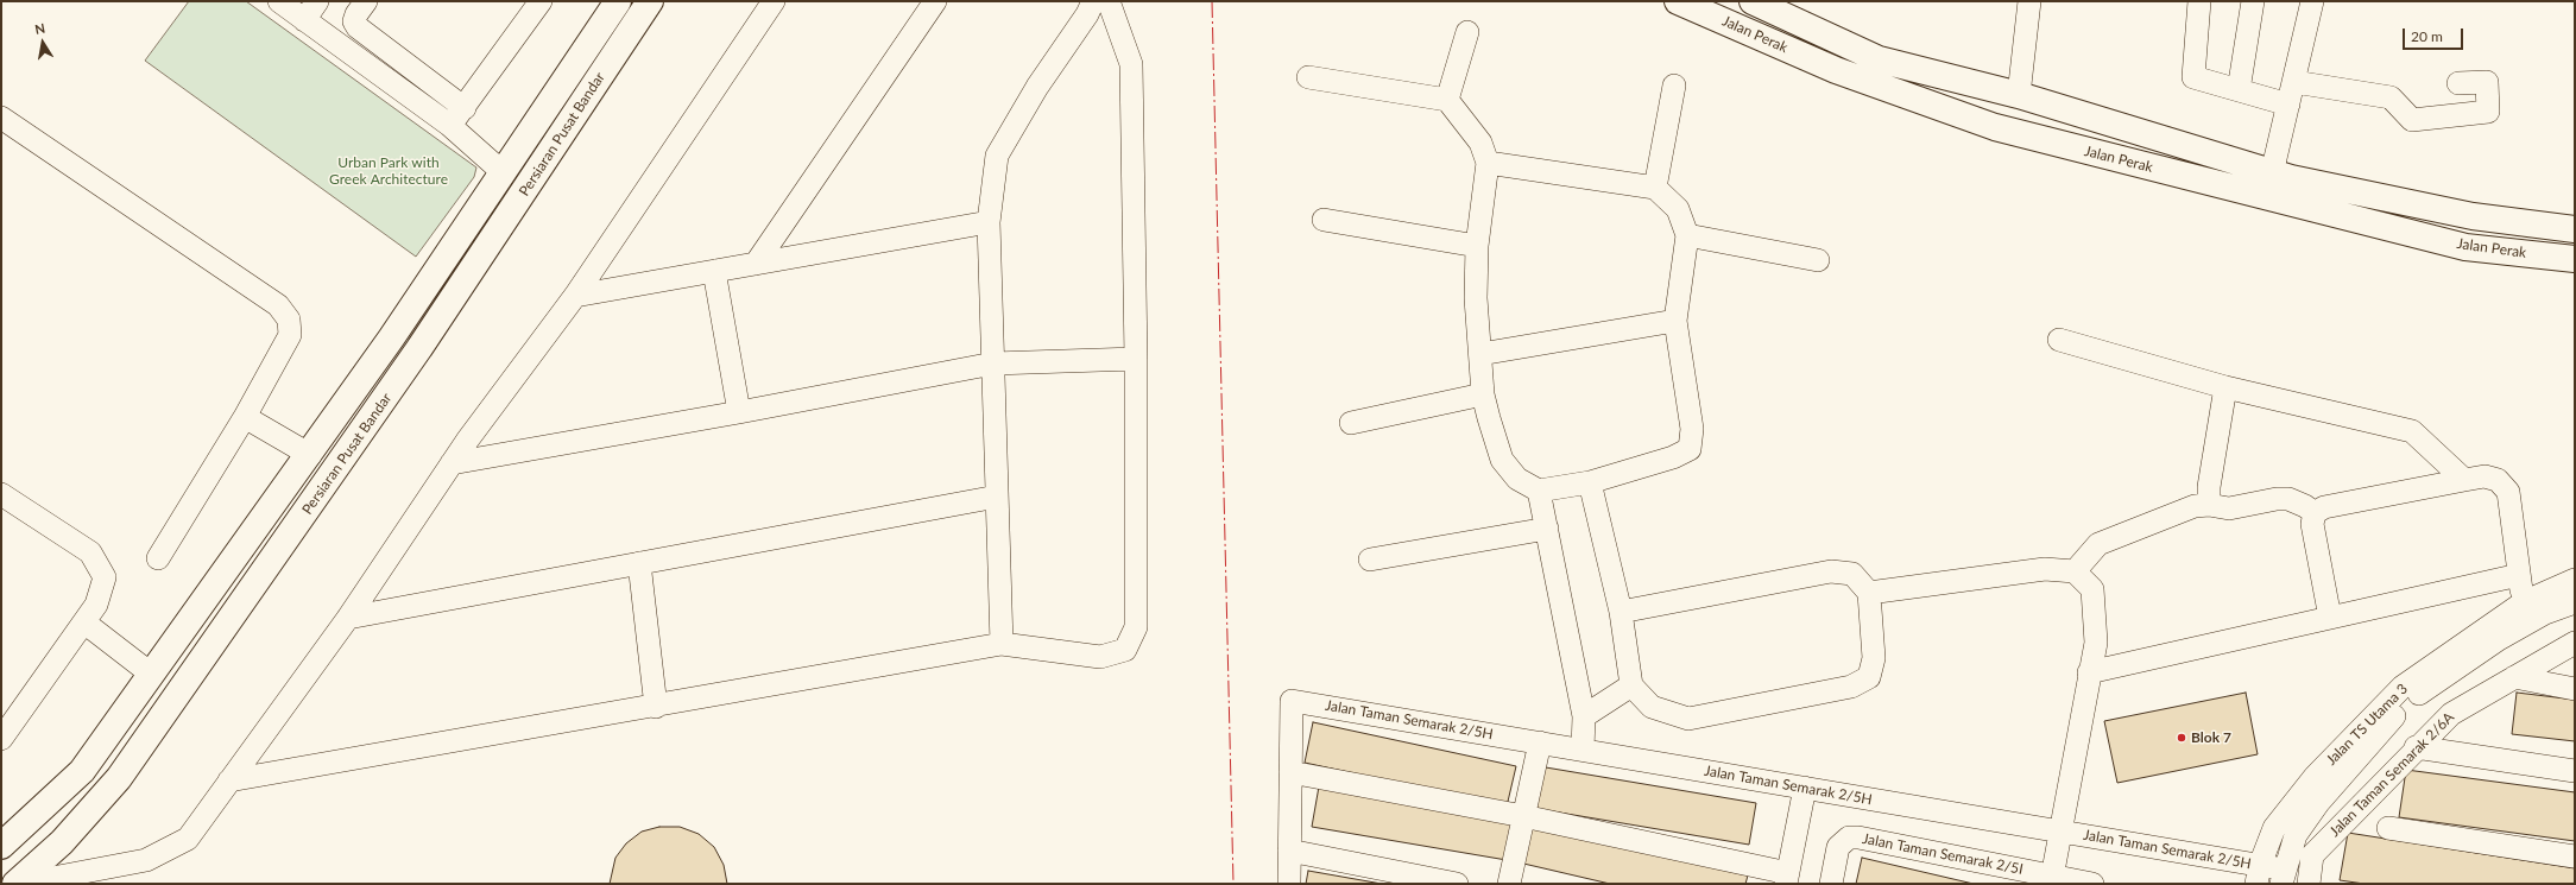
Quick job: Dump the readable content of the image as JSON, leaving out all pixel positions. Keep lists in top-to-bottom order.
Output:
{
  "streets": {
    "main road": ["Jalan Perak", "Persiaran Pusat Bandar"],
    "street": [
      "Jalan Taman Semarak 2/5H",
      "Jalan TS Utama 3",
      "Jalan Taman Semarak 2/6A",
      "Jalan Taman Semarak 2/5I"
    ]
  },
  "crossings": [
    ["Jalan Taman Semarak 2/5H", "Jalan TS Utama 3"]
  ],
  "parks": ["Urban Park with Greek Architecture"],
  "places": ["Blok 7"],
  "scale_bar": "20 m",
  "north": "top"
}
